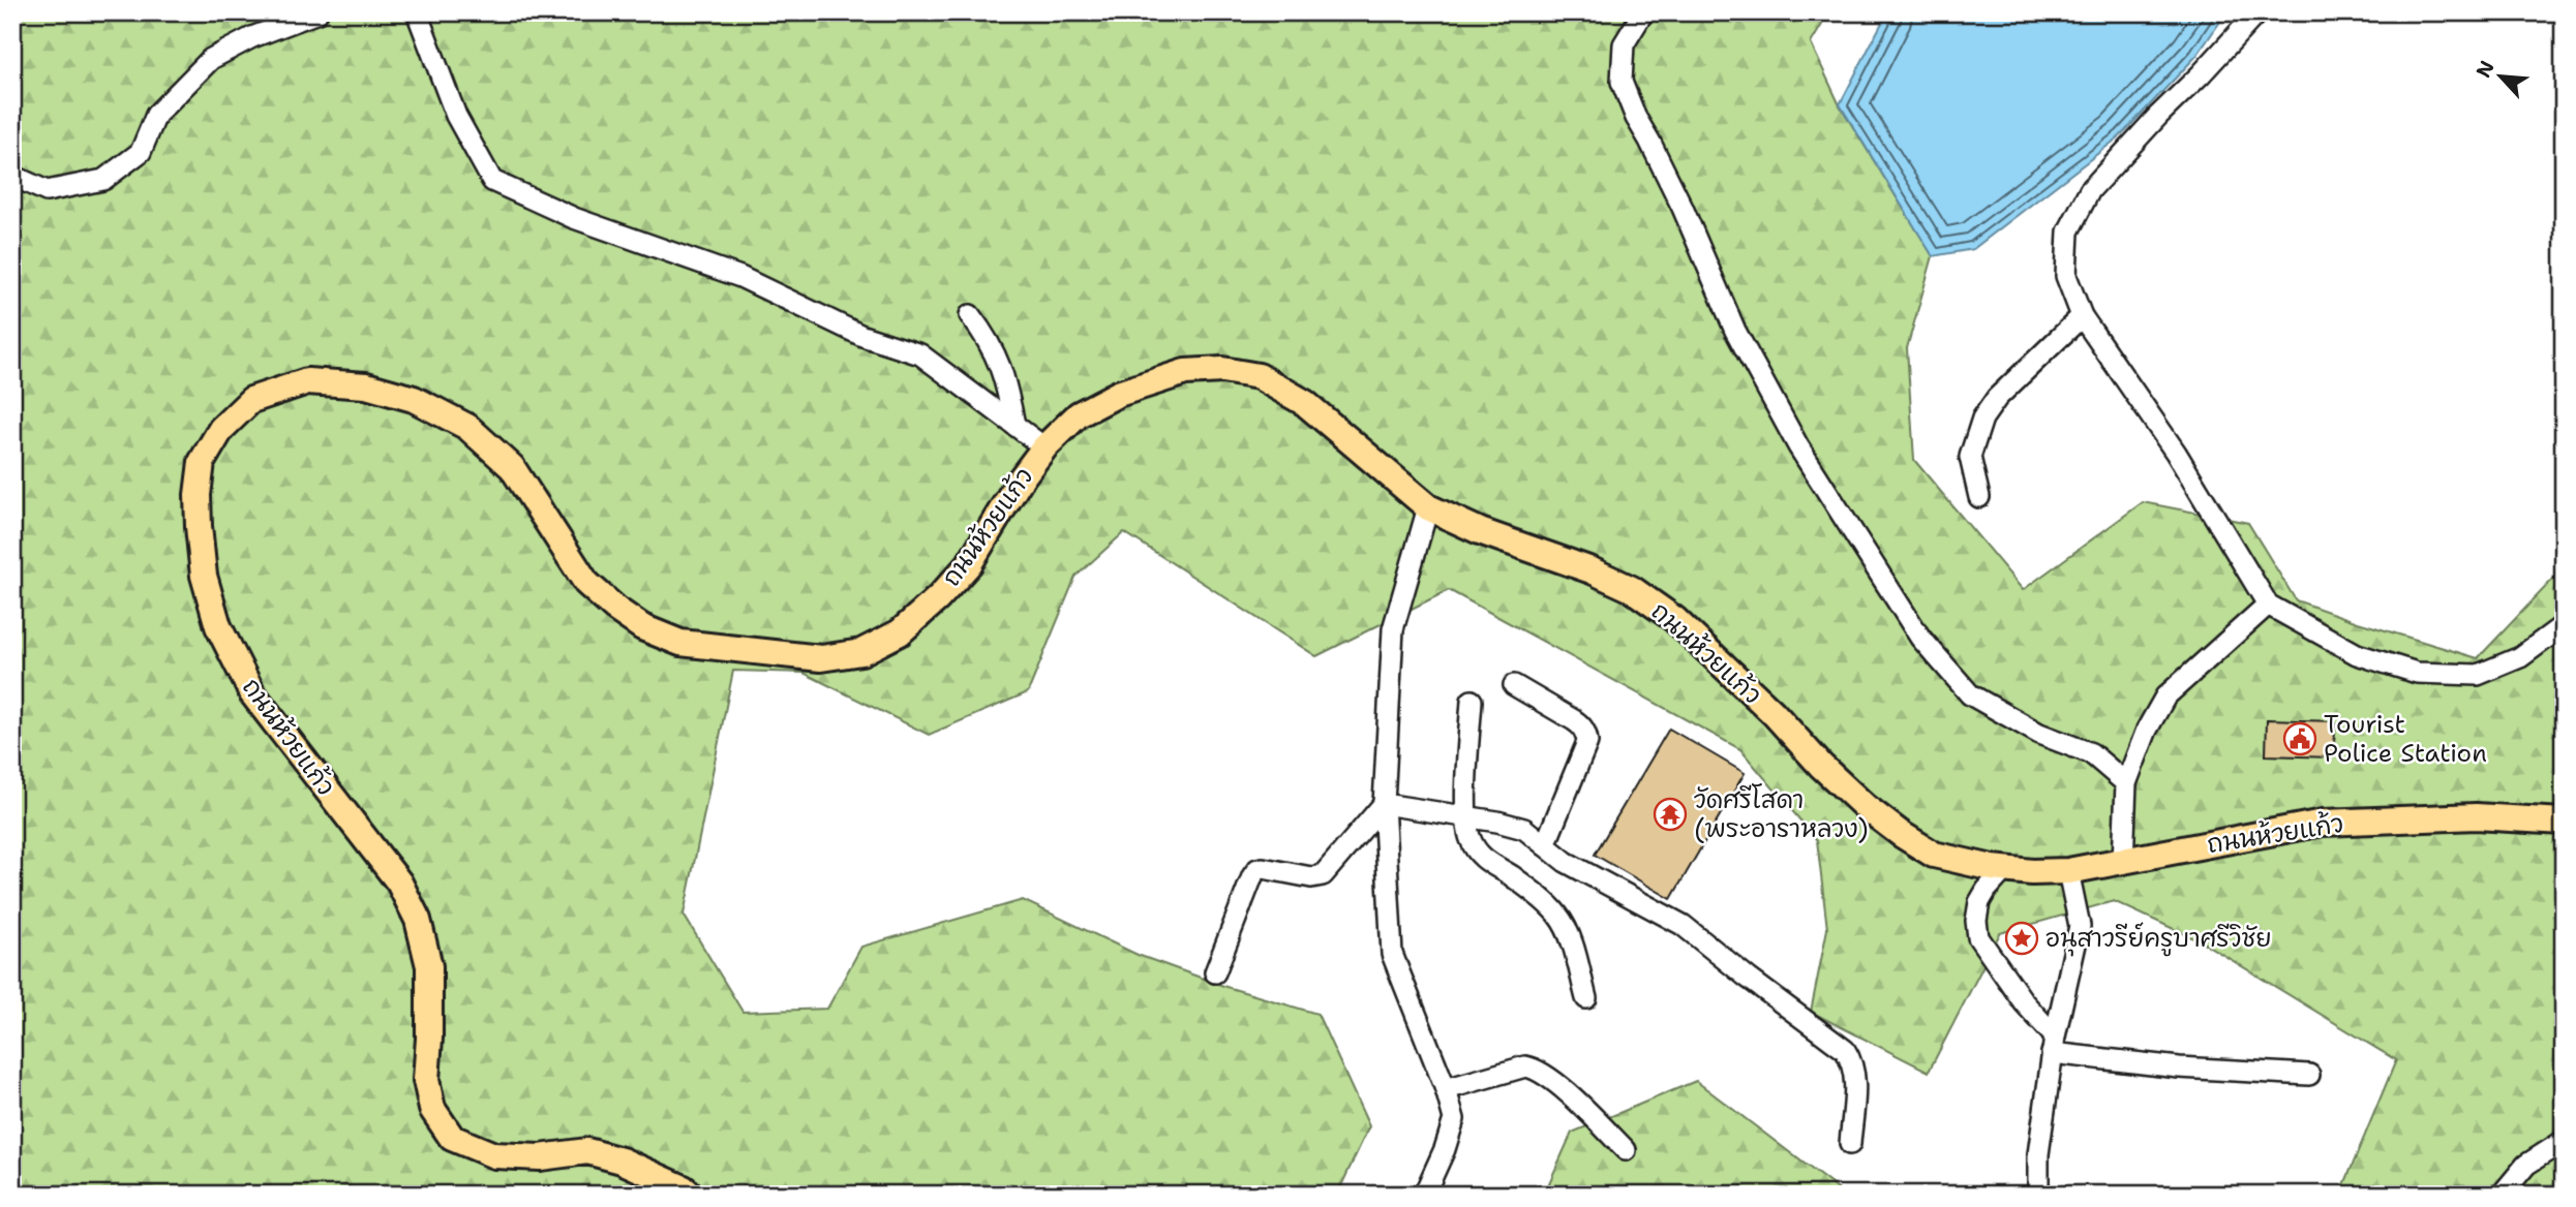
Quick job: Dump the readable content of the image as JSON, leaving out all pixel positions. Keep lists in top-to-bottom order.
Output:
{
  "streets": {
    "main road": ["ถนนห้วยแก้ว"]
  },
  "places": {
    "public building": ["Tourist Police Station"],
    "temple": ["วัดศรีโสดา (พระอาราหลวง)"],
    "place": ["อนุสาวรีย์ครูบาศรีวิชัย"]
  },
  "north": "top left"
}
